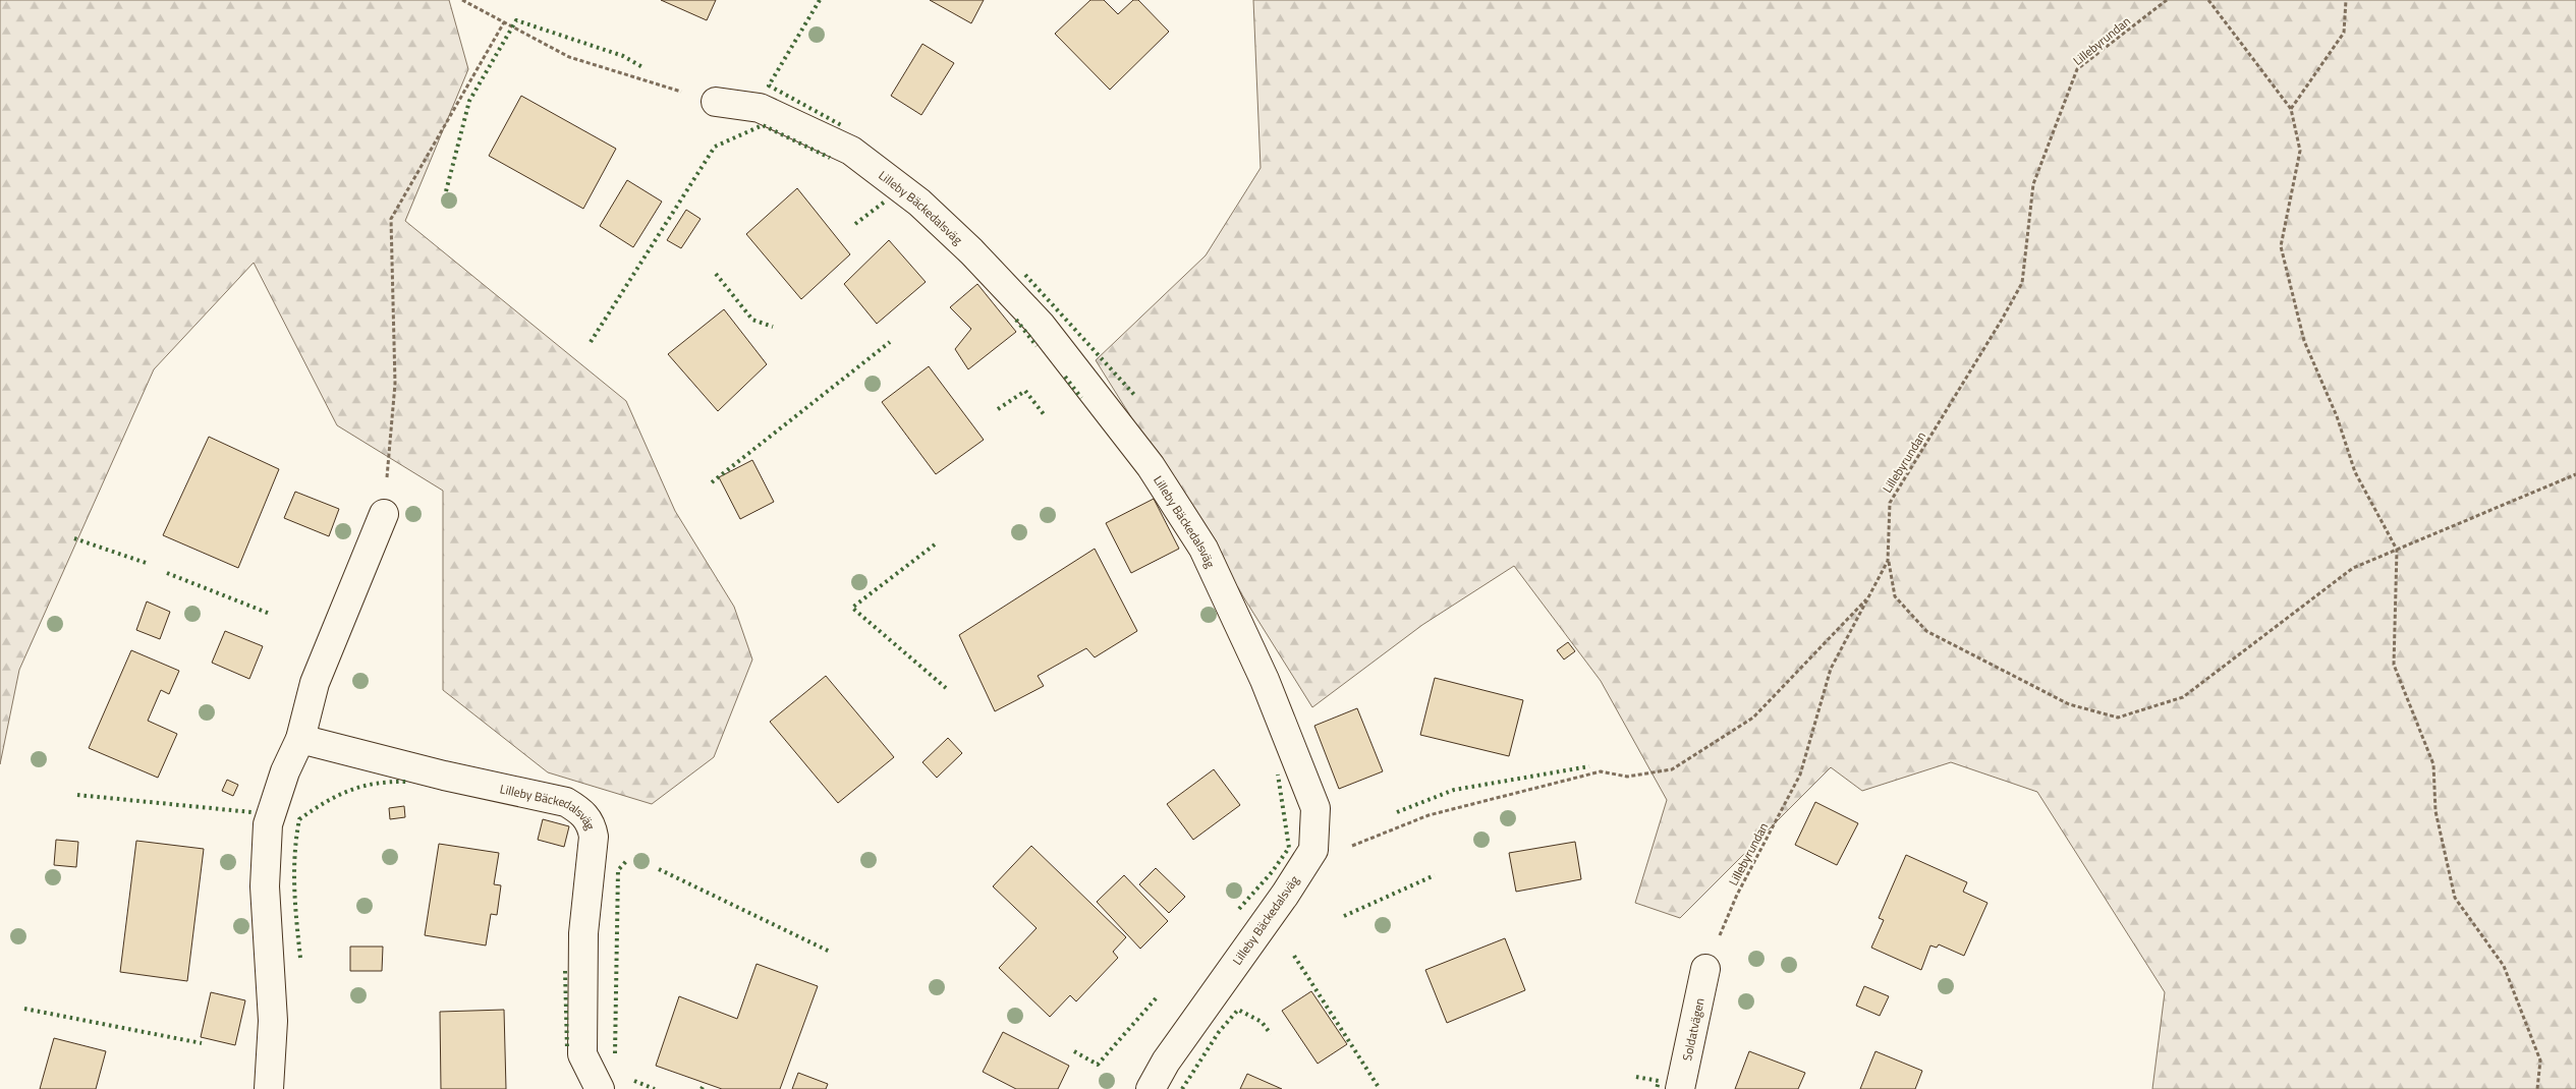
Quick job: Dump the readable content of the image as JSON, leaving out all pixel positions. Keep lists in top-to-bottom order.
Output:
{
  "streets": {
    "street": ["Lilleby Bäckedalsväg", "Soldatvägen"],
    "path": ["Lillebyrundan"]
  },
  "crossings": [
    ["Lillebyrundan", "Soldatvägen"]
  ]
}
